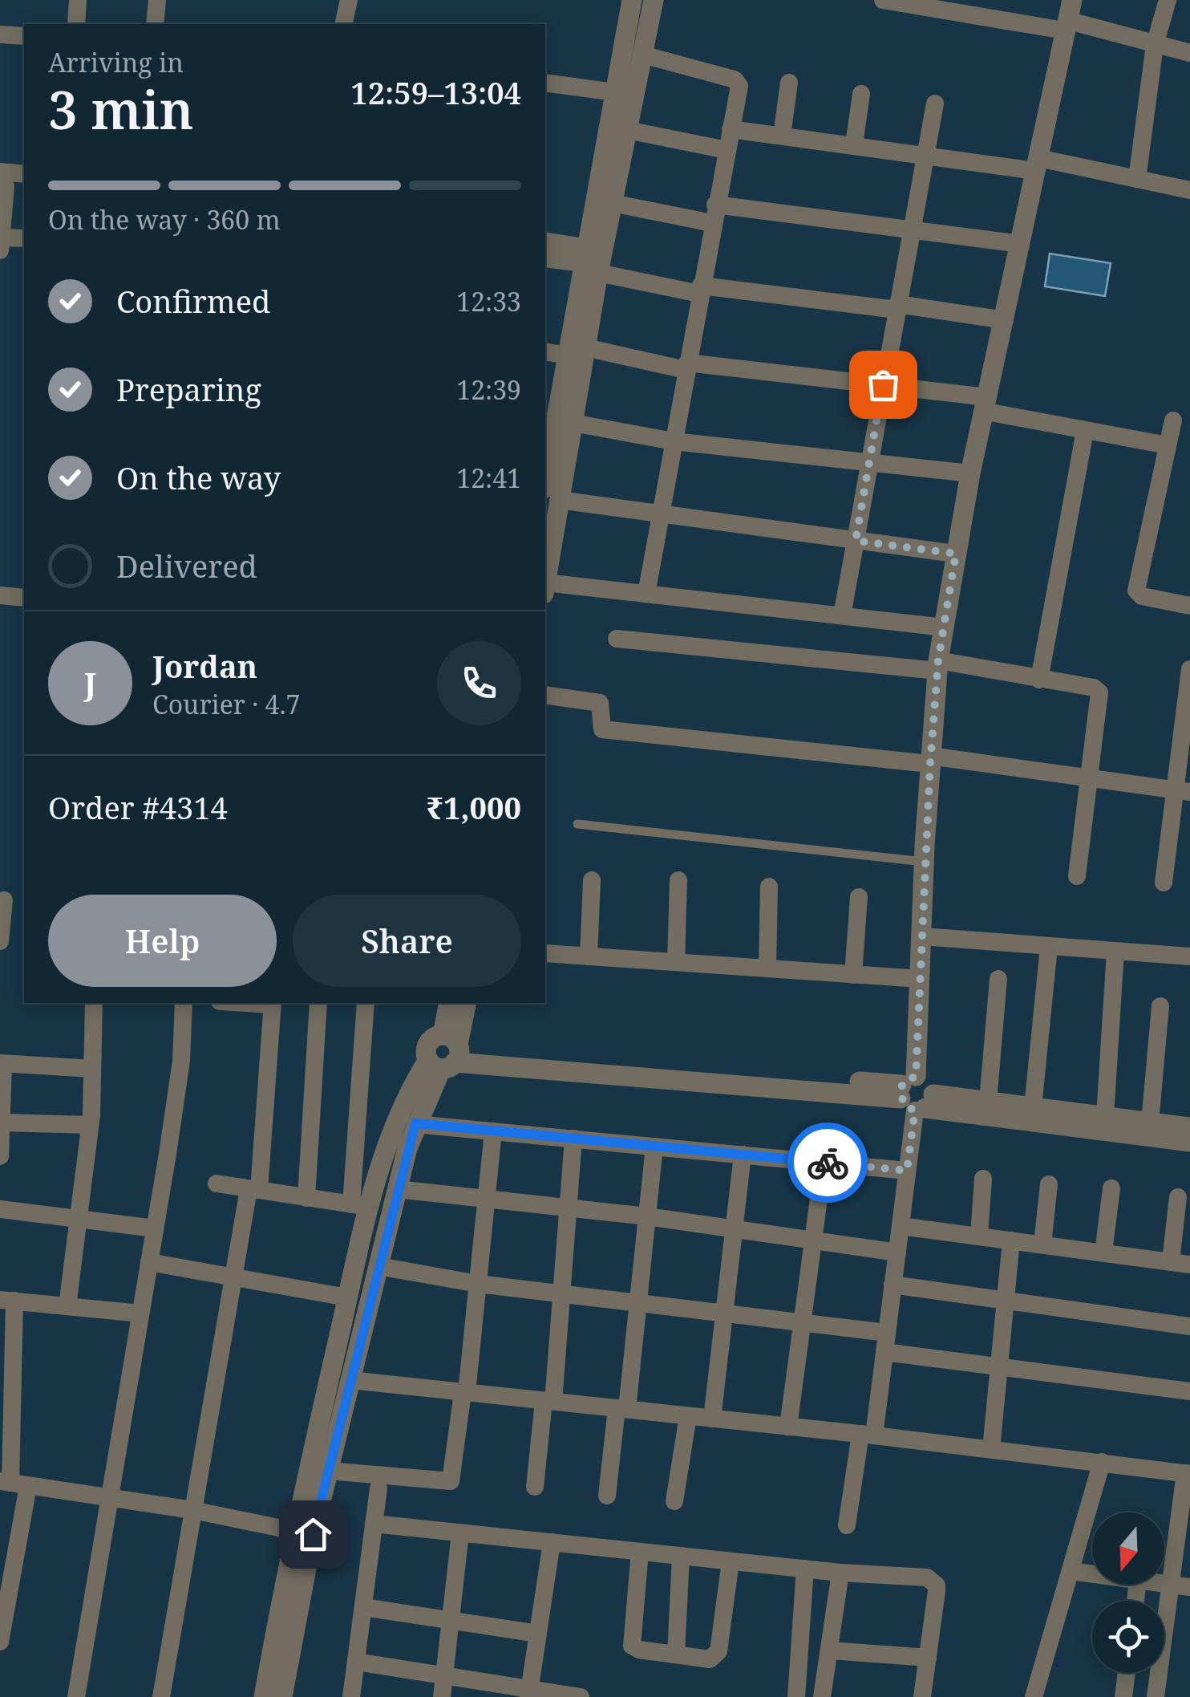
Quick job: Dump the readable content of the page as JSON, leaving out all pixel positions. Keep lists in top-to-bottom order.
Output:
{
  "north": "bottom",
  "page": {
    "heading": ["3 min", "Arriving in", "12:59–13:04"],
    "panel": [
      "Jordan",
      "Courier · 4.7",
      "Order #4314",
      "₹1,000"
    ],
    "bar": "On the way · 360 m",
    "list": [
      ["Confirmed", "12:33"],
      ["Preparing", "12:39"],
      ["On the way", "12:41"],
      "Delivered"
    ],
    "round": "J",
    "buttons": ["Help", "Share"]
  }
}
